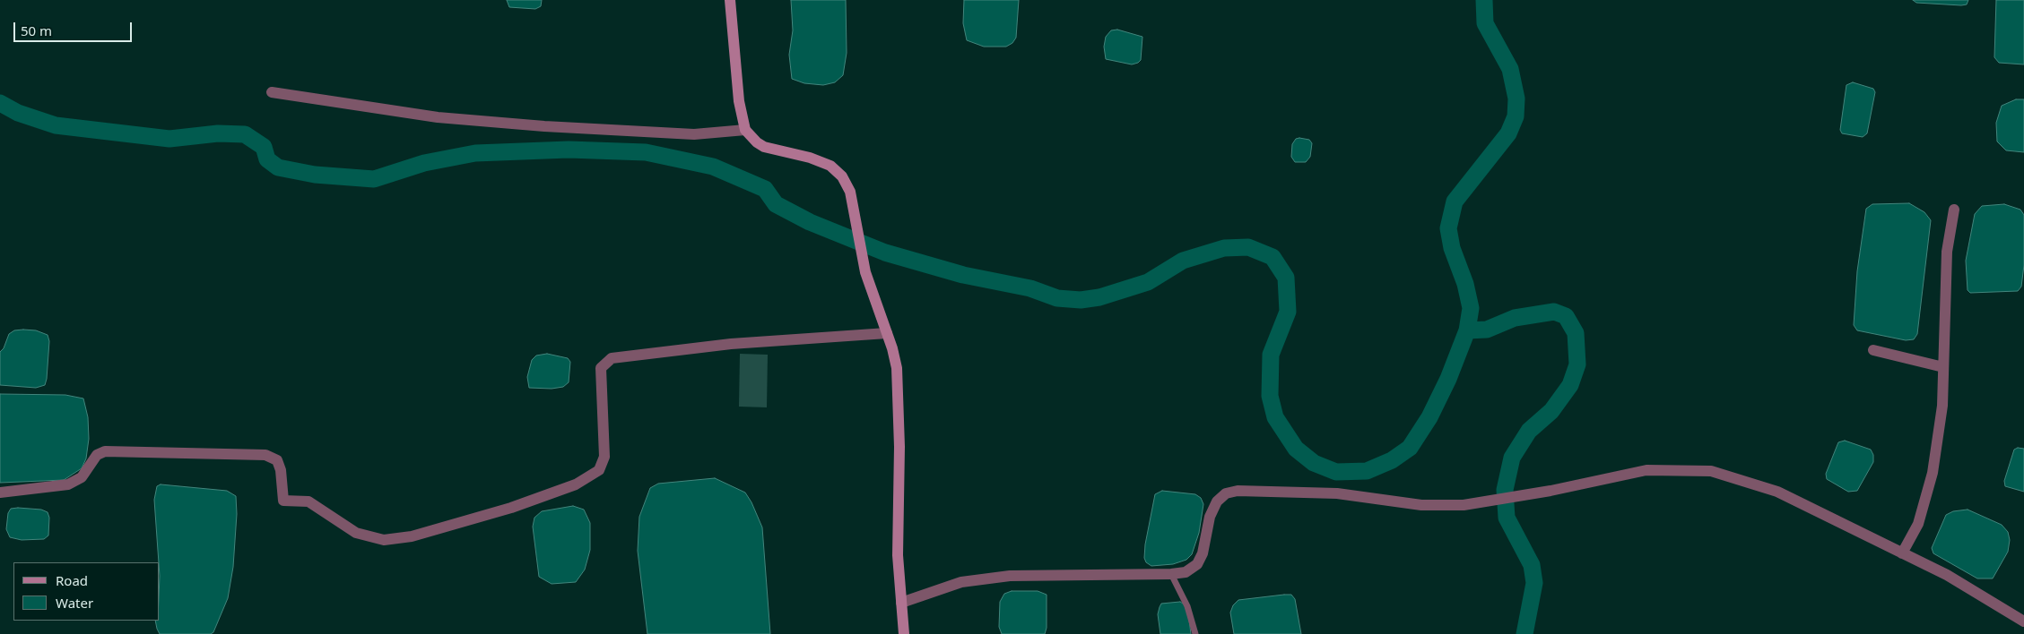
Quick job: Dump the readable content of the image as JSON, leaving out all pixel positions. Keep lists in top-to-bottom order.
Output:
{
  "legend": ["Road", "Water"],
  "scale_bar": "50 m"
}
